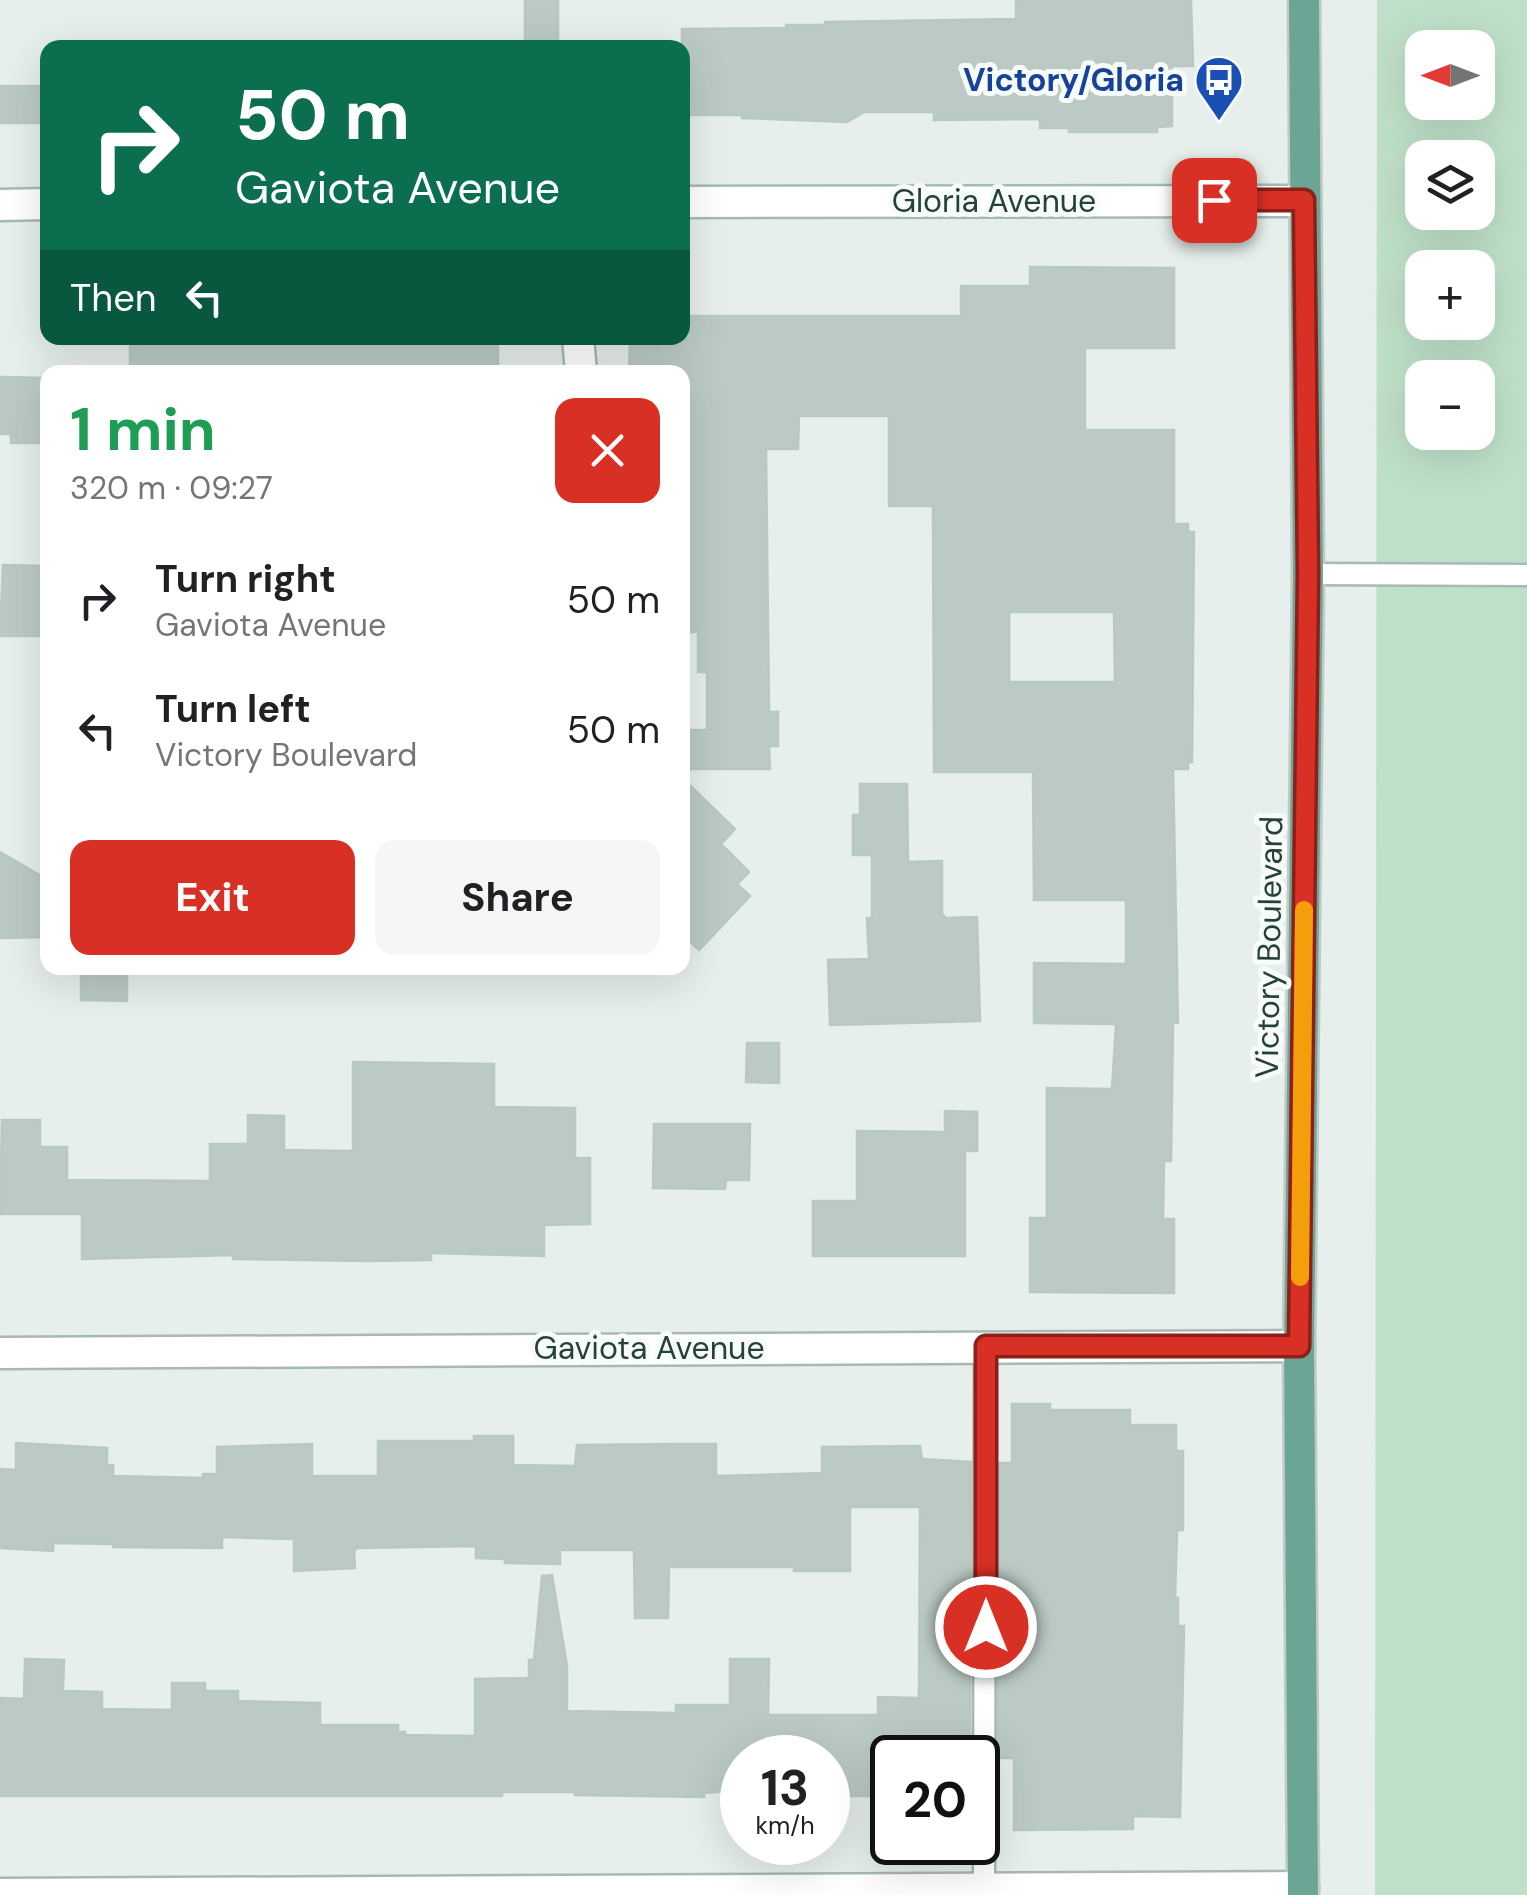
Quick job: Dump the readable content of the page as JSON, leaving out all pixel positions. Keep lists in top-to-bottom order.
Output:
{
  "streets": {
    "main road": ["Victory Boulevard"],
    "street": ["Gloria Avenue", "Gaviota Avenue"]
  },
  "crossings": [
    ["Gloria Avenue", "Victory Boulevard"],
    ["Victory Boulevard", "Gaviota Avenue"]
  ],
  "places": {
    "bus stop": ["Victory/Gloria"]
  },
  "north": "left",
  "page": {
    "map_buttons": ["+", "−"],
    "turn": ["50 m", "Gaviota Avenue"],
    "then": "Then",
    "heading": ["1 min", "320 m · 09:27"],
    "list": [
      {
        "name": "Turn right",
        "note": "Gaviota Avenue",
        "value": "50 m"
      },
      {
        "name": "Turn left",
        "note": "Victory Boulevard",
        "value": "50 m"
      }
    ],
    "buttons": ["Exit", "Share"],
    "speed": "13 km/h",
    "limit": "20"
  }
}
